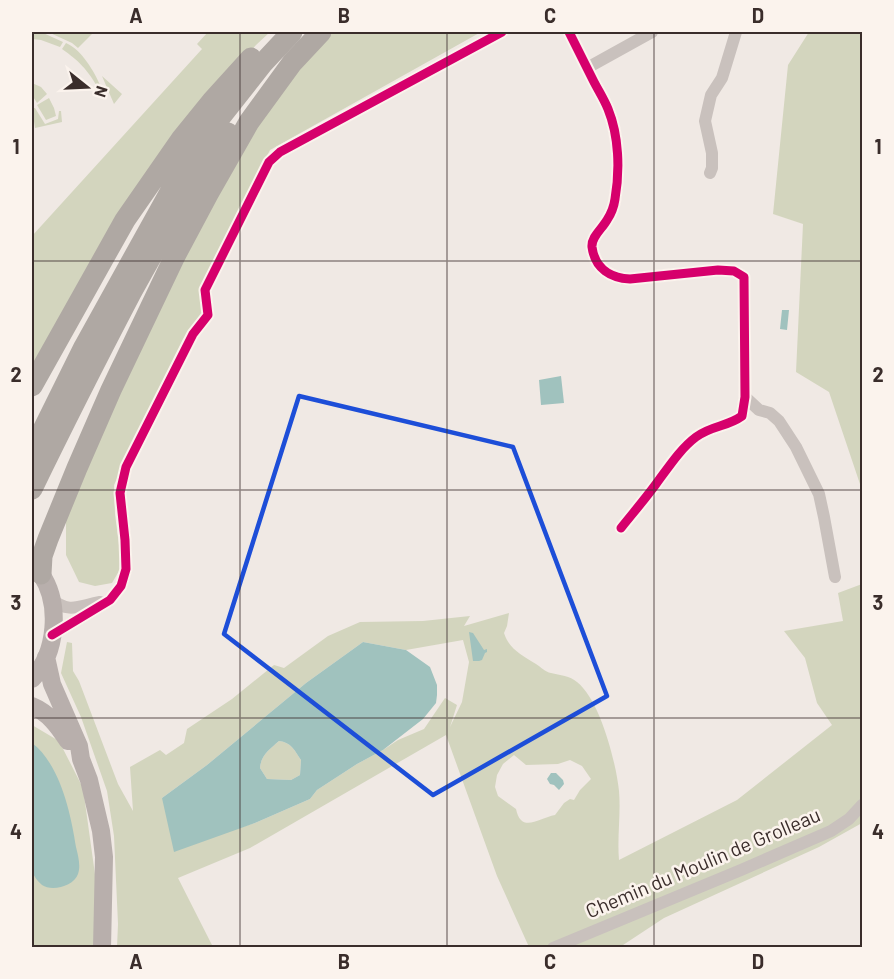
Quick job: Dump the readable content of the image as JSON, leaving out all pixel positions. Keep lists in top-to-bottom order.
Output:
{
  "streets": {
    "street": ["Chemin du Moulin de Grolleau"]
  },
  "north": "right",
  "grid": {
    "columns": [
      "A",
      "B",
      "C",
      "D"
    ],
    "rows": [
      "1",
      "2",
      "3",
      "4"
    ]
  }
}
